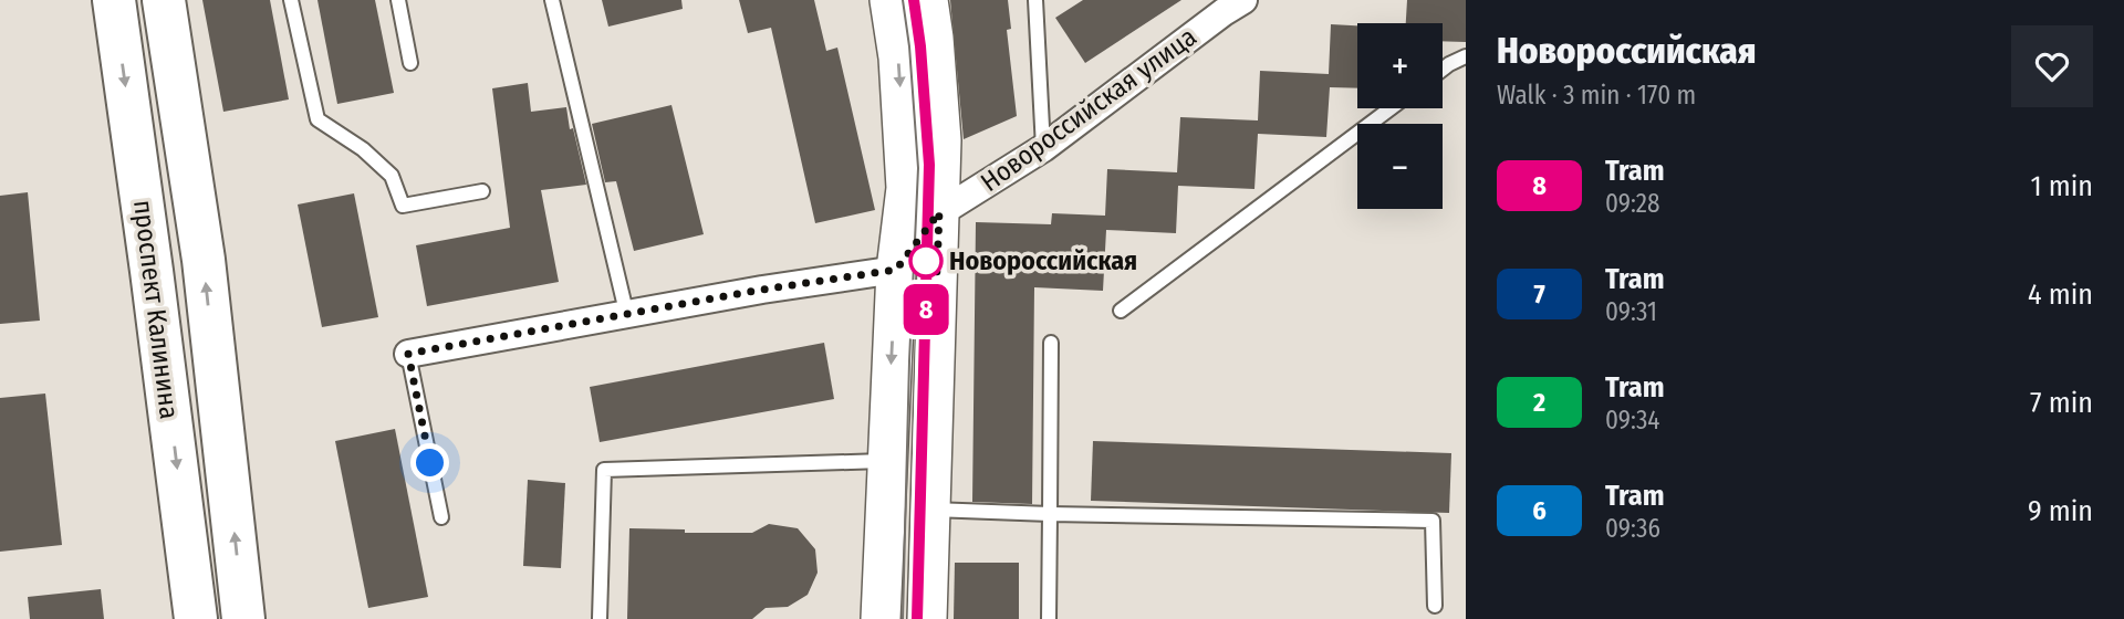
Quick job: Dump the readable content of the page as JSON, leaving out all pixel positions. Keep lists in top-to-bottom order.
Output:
{
  "streets": {
    "main road": ["проспект Калинина"],
    "street": ["Новороссийская улица"]
  },
  "places": ["Новороссийская"],
  "lines": ["tram line 8"],
  "page": {
    "on_map": "8",
    "heading": ["Новороссийская", "Walk · 3 min · 170 m"],
    "map_buttons": ["+", "−"],
    "list": [
      {
        "mark": "8",
        "name": "Tram",
        "note": "09:28",
        "value": "1 min"
      },
      {
        "mark": "7",
        "name": "Tram",
        "note": "09:31",
        "value": "4 min"
      },
      {
        "mark": "2",
        "name": "Tram",
        "note": "09:34",
        "value": "7 min"
      },
      {
        "mark": "6",
        "name": "Tram",
        "note": "09:36",
        "value": "9 min"
      }
    ]
  }
}
